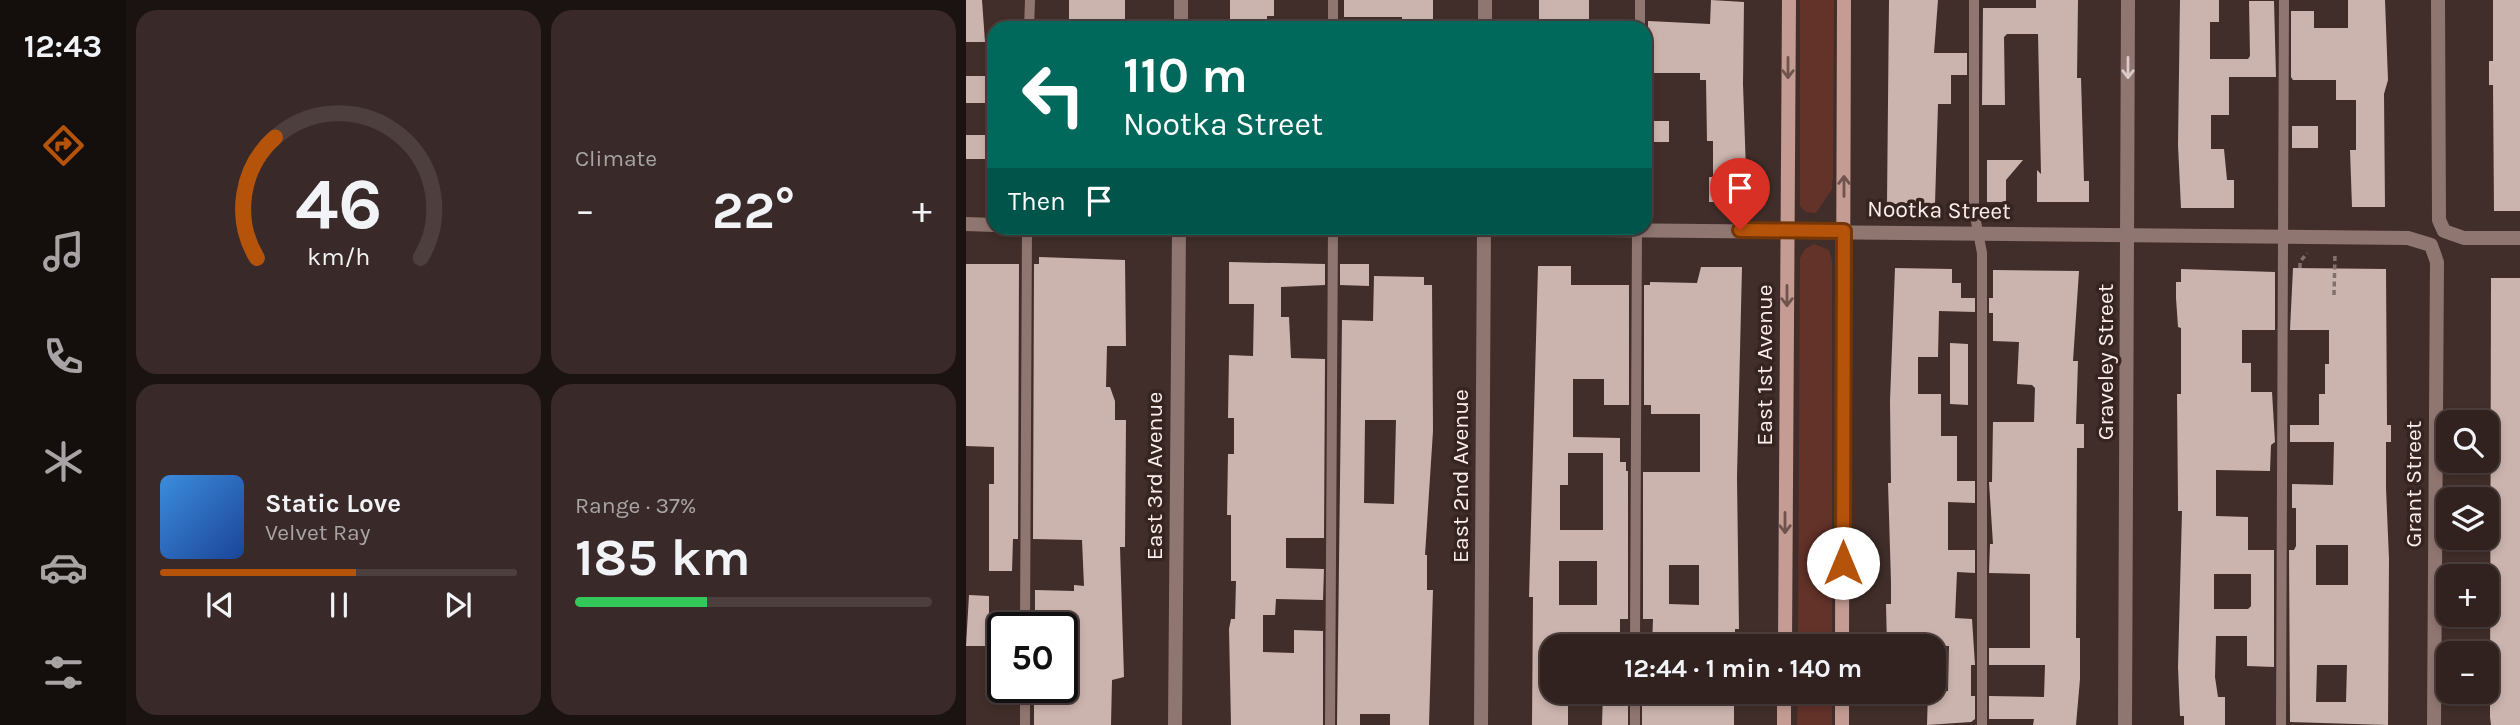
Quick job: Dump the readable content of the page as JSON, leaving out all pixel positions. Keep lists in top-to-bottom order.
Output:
{
  "streets": {
    "main road": ["East 1st Avenue"],
    "street": [
      "Nootka Street",
      "Graveley Street",
      "East 3rd Avenue",
      "East 2nd Avenue",
      "Grant Street"
    ]
  },
  "crossings": [
    ["Nootka Street", "Graveley Street"],
    ["Nootka Street", "East 1st Avenue"],
    ["Nootka Street", "Grant Street"]
  ],
  "page": {
    "tabs": "12:43",
    "tile": [
      "Climate",
      ["Range · 37%", "185 km"]
    ],
    "turn": ["110 m", "Nootka Street"],
    "then": "Then",
    "heat": ["−", "22°", "+"],
    "map_buttons": ["+", "−"],
    "song": ["Static Love", "Velvet Ray"],
    "limit": "50",
    "trip": "12:44 · 1 min · 140 m",
    "gauge": ["46", "km/h"]
  }
}
